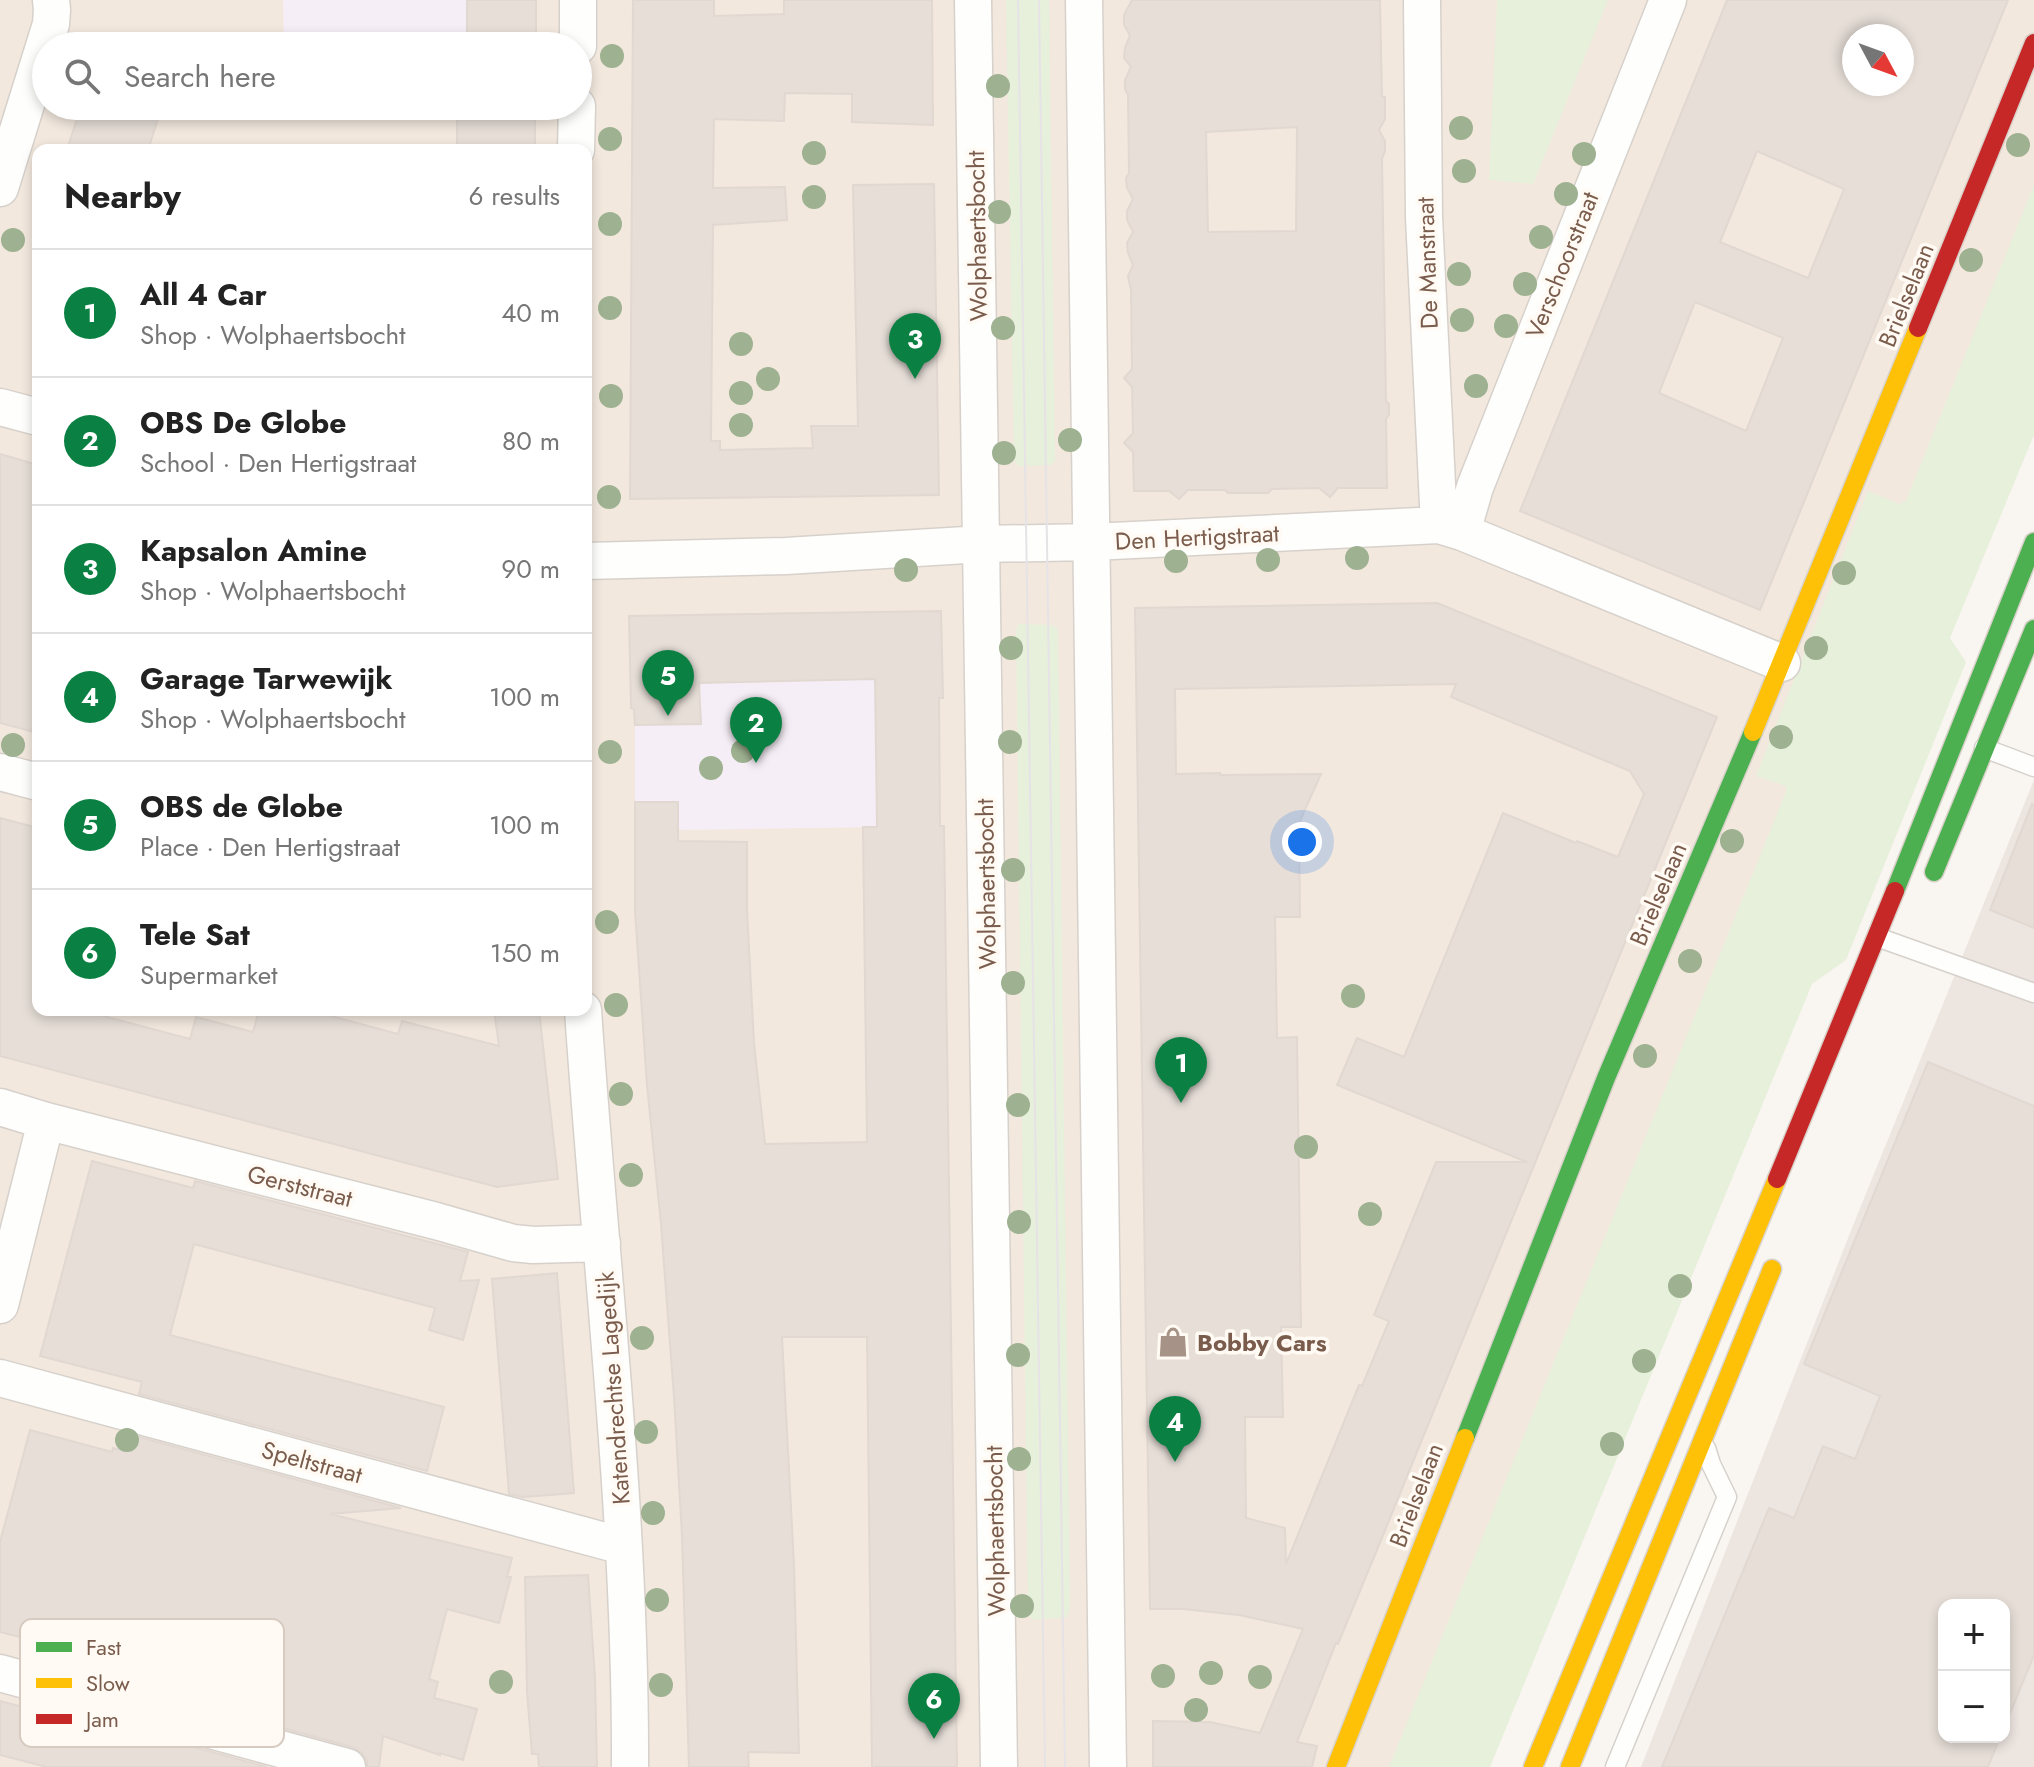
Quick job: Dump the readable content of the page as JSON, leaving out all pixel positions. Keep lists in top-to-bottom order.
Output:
{
  "streets": {
    "main road": ["Brielselaan"],
    "street": [
      "Wolphaertsbocht",
      "De Manstraat",
      "Verschoorstraat",
      "Den Hertigstraat",
      "Gerststraat",
      "Katendrechtse Lagedijk",
      "Speltstraat"
    ]
  },
  "crossings": [
    ["Wolphaertsbocht", "Den Hertigstraat"],
    ["De Manstraat", "Verschoorstraat"],
    ["De Manstraat", "Den Hertigstraat"],
    ["Verschoorstraat", "Den Hertigstraat"],
    ["Brielselaan", "Den Hertigstraat"],
    ["Gerststraat", "Katendrechtse Lagedijk"],
    ["Katendrechtse Lagedijk", "Speltstraat"]
  ],
  "places": {
    "shop": ["Bobby Cars"]
  },
  "legend": ["Fast", "Slow", "Jam"],
  "north": "bottom right",
  "page": {
    "search": "Search here",
    "heading": ["Nearby", "6 results"],
    "list": [
      {
        "mark": "1",
        "name": "All 4 Car",
        "note": "Shop · Wolphaertsbocht",
        "value": "40 m"
      },
      {
        "mark": "2",
        "name": "OBS De Globe",
        "note": "School · Den Hertigstraat",
        "value": "80 m"
      },
      {
        "mark": "3",
        "name": "Kapsalon Amine",
        "note": "Shop · Wolphaertsbocht",
        "value": "90 m"
      },
      {
        "mark": "4",
        "name": "Garage Tarwewijk",
        "note": "Shop · Wolphaertsbocht",
        "value": "100 m"
      },
      {
        "mark": "5",
        "name": "OBS de Globe",
        "note": "Place · Den Hertigstraat",
        "value": "100 m"
      },
      {
        "mark": "6",
        "name": "Tele Sat",
        "note": "Supermarket",
        "value": "150 m"
      }
    ],
    "pins": [
      "3",
      "5",
      "2",
      "1",
      "4",
      "6"
    ],
    "map_buttons": ["+", "−"]
  }
}
